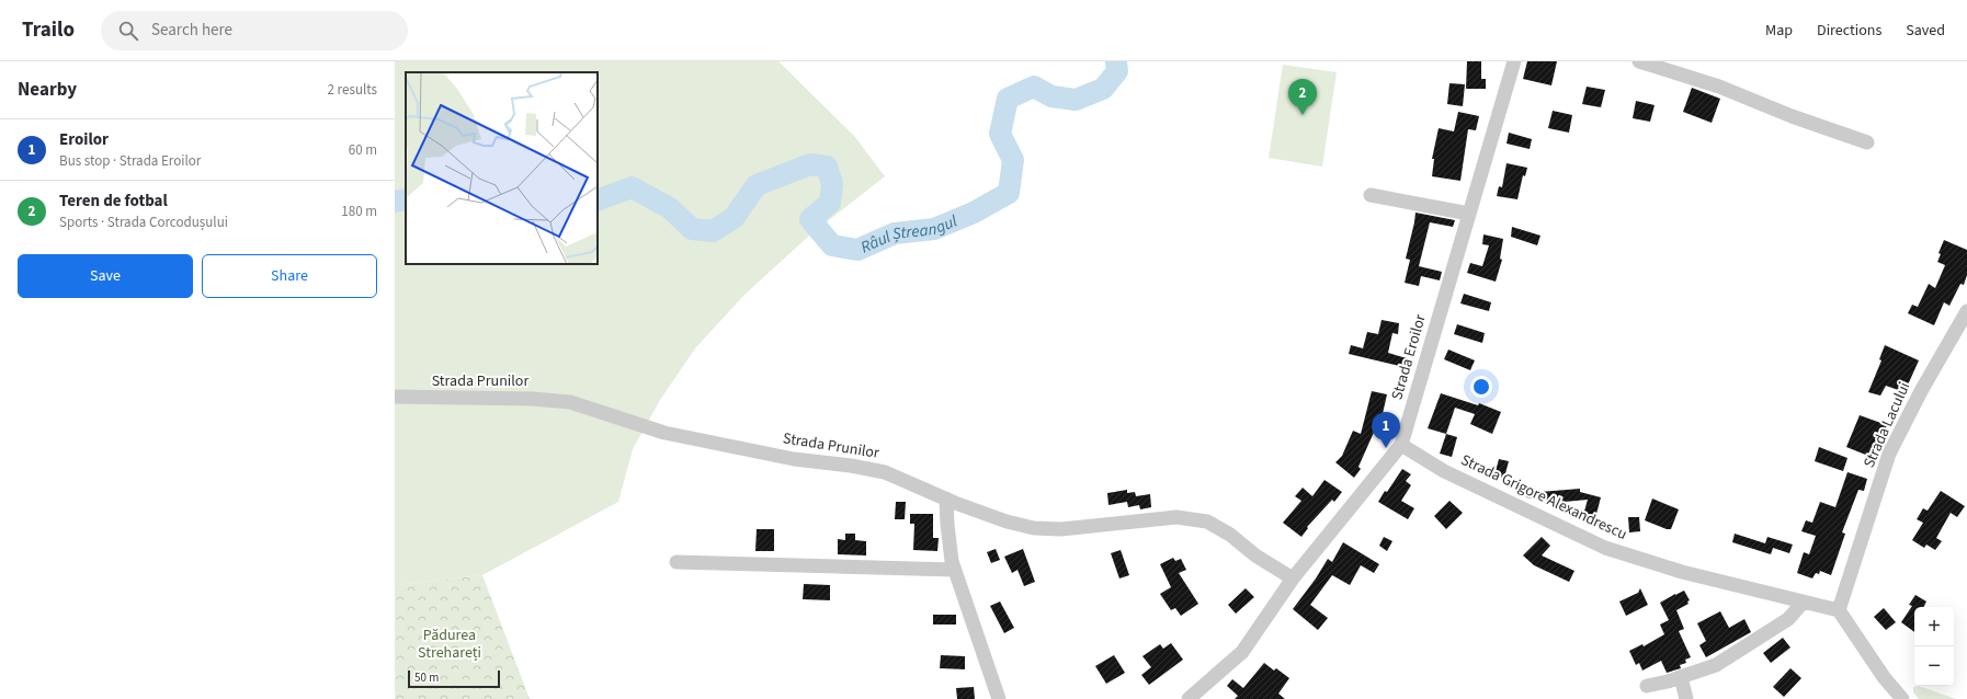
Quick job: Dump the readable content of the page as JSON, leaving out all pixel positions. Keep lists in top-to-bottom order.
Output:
{
  "streets": {
    "street": [
      "Strada Eroilor",
      "Strada Prunilor",
      "Strada Lacului",
      "Strada Grigore Alexandrescu"
    ]
  },
  "crossings": [
    ["Strada Eroilor", "Strada Prunilor"],
    ["Strada Eroilor", "Strada Grigore Alexandrescu"],
    ["Strada Lacului", "Strada Grigore Alexandrescu"]
  ],
  "water": ["Râul Ștreangul"],
  "parks": ["Pădurea Strehareți"],
  "scale_bar": "50 m",
  "page": {
    "header": "Trailo",
    "search": "Search here",
    "nav": ["Map", "Directions", "Saved"],
    "heading": ["Nearby", "2 results"],
    "pins": ["2", "1"],
    "list": [
      {
        "mark": "1",
        "name": "Eroilor",
        "note": "Bus stop · Strada Eroilor",
        "value": "60 m"
      },
      {
        "mark": "2",
        "name": "Teren de fotbal",
        "note": "Sports · Strada Corcodușului",
        "value": "180 m"
      }
    ],
    "buttons": ["Save", "Share"],
    "map_buttons": ["+", "−"],
    "scale": "50 m"
  }
}
